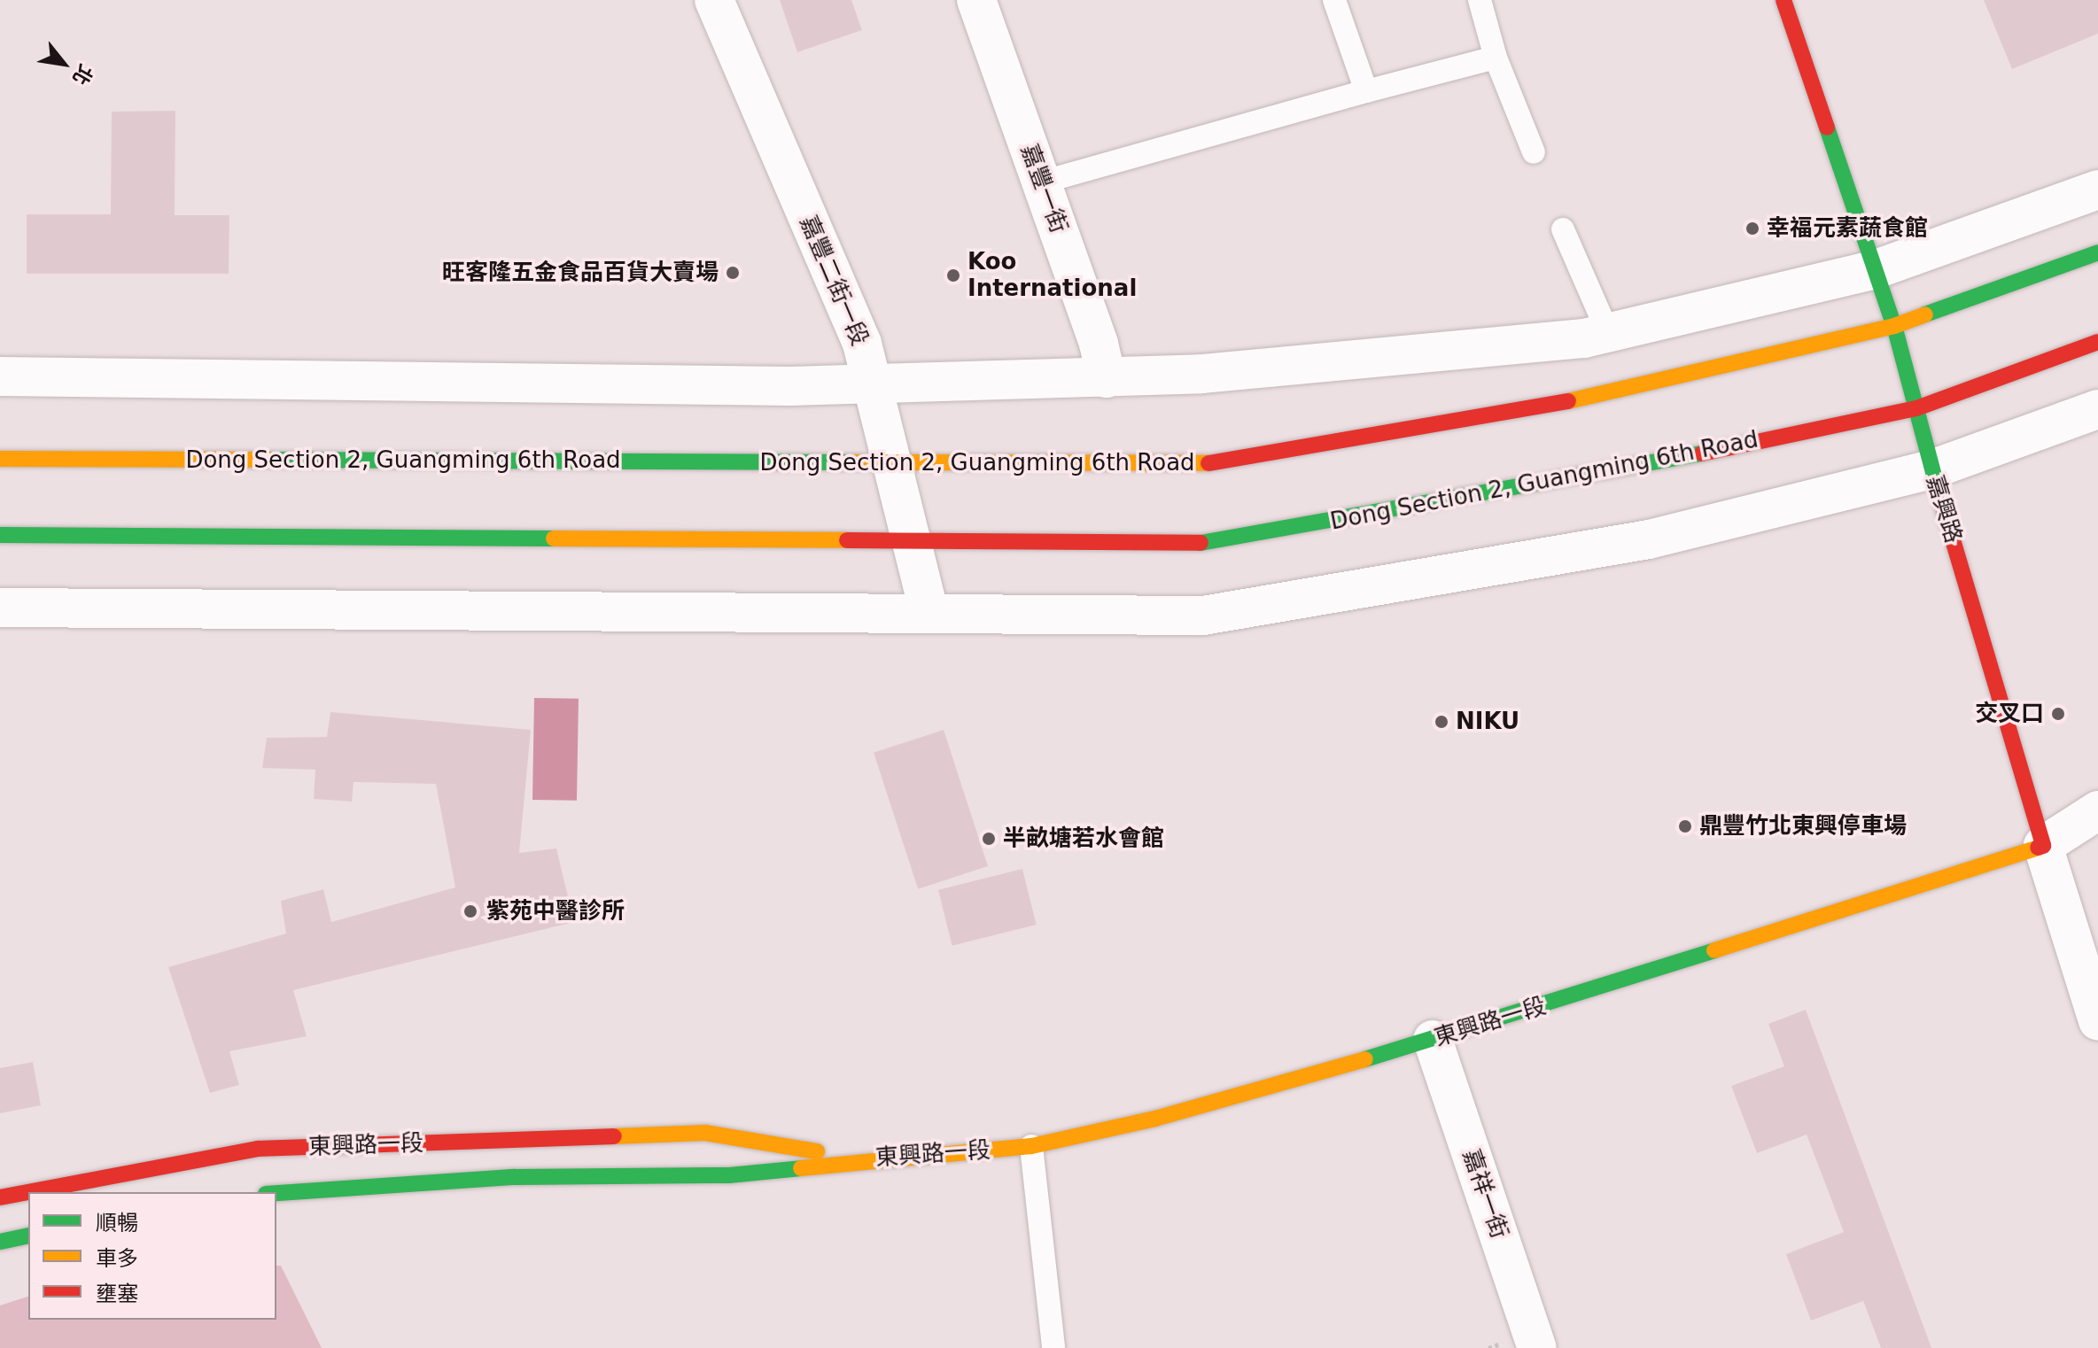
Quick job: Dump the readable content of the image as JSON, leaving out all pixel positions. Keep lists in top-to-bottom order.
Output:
{
  "streets": {
    "main road": ["Dong Section 2, Guangming 6th Road", "嘉興路", "東興路一段"],
    "street": ["嘉豐一街", "嘉豐二街一段", "嘉祥一街"]
  },
  "crossings": [
    ["嘉豐二街一段", "Dong Section 2, Guangming 6th Road"],
    ["Dong Section 2, Guangming 6th Road", "嘉興路"],
    ["嘉興路", "東興路一段"],
    ["東興路一段", "嘉祥一街"]
  ],
  "places": [
    "幸福元素蔬食館",
    "旺客隆五金食品百貨大賣場",
    "Koo International",
    "交叉口",
    "NIKU",
    "鼎豐竹北東興停車場",
    "半畝塘若水會館",
    "紫苑中醫診所"
  ],
  "legend": ["順暢", "車多", "壅塞"],
  "north": "bottom right"
}
